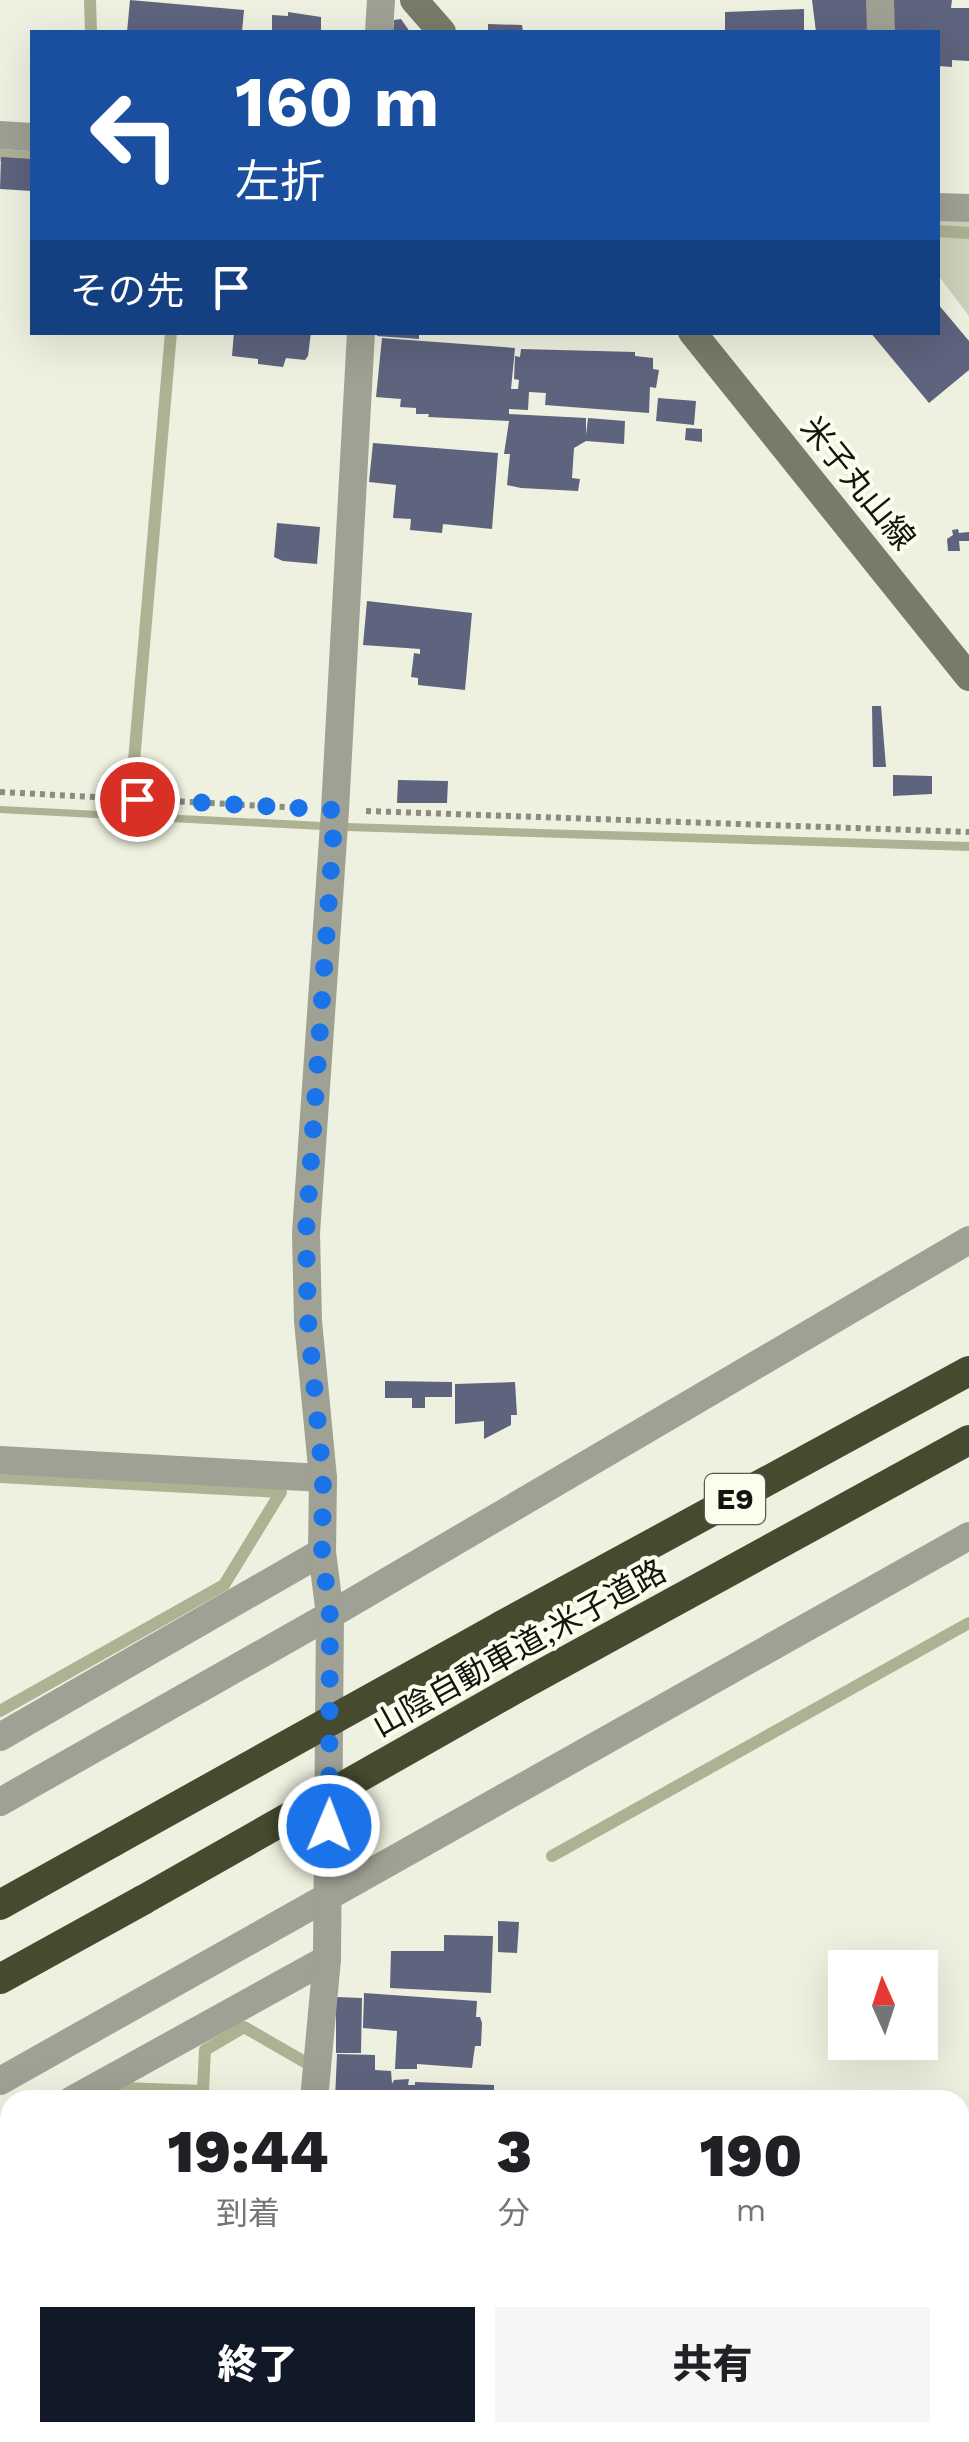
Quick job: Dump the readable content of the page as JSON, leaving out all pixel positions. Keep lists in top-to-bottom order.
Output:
{
  "streets": {
    "highway": ["E9", "山陰自動車道;米子道路"],
    "main road": ["米子丸山線"]
  },
  "north": "top",
  "page": {
    "turn": ["160 m", "左折"],
    "then": "その先",
    "eta": [
      "19:44",
      "到着",
      "3",
      "分",
      "190",
      "m"
    ],
    "buttons": ["終了", "共有"]
  }
}
